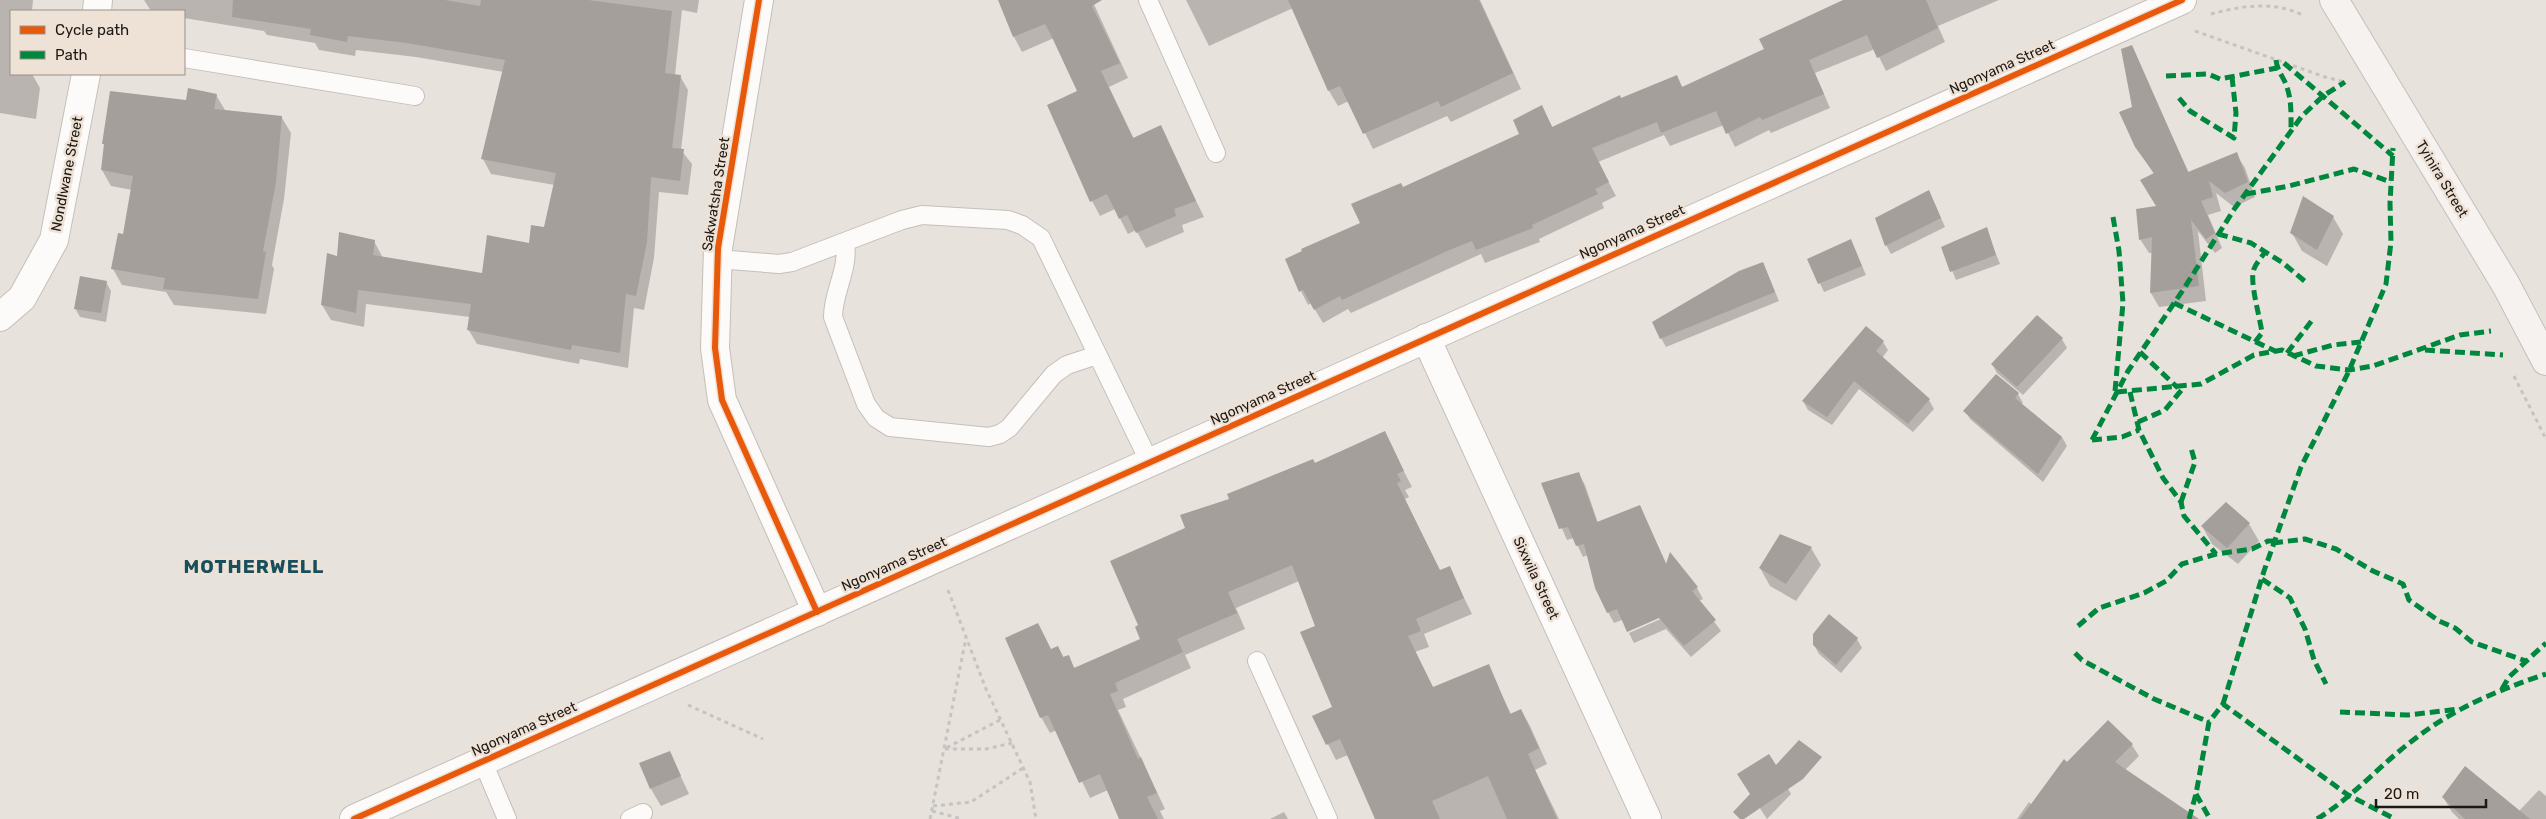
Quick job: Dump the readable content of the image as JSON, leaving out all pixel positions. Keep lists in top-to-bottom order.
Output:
{
  "streets": {
    "street": [
      "Ngonyama Street",
      "Nondlwane Street",
      "Tyinira Street",
      "Sakwatsha Street",
      "Sixwila Street"
    ]
  },
  "crossings": [
    ["Ngonyama Street", "Sakwatsha Street"],
    ["Ngonyama Street", "Sixwila Street"]
  ],
  "districts": ["MOTHERWELL"],
  "legend": ["Cycle path", "Path"],
  "scale_bar": "20 m"
}
